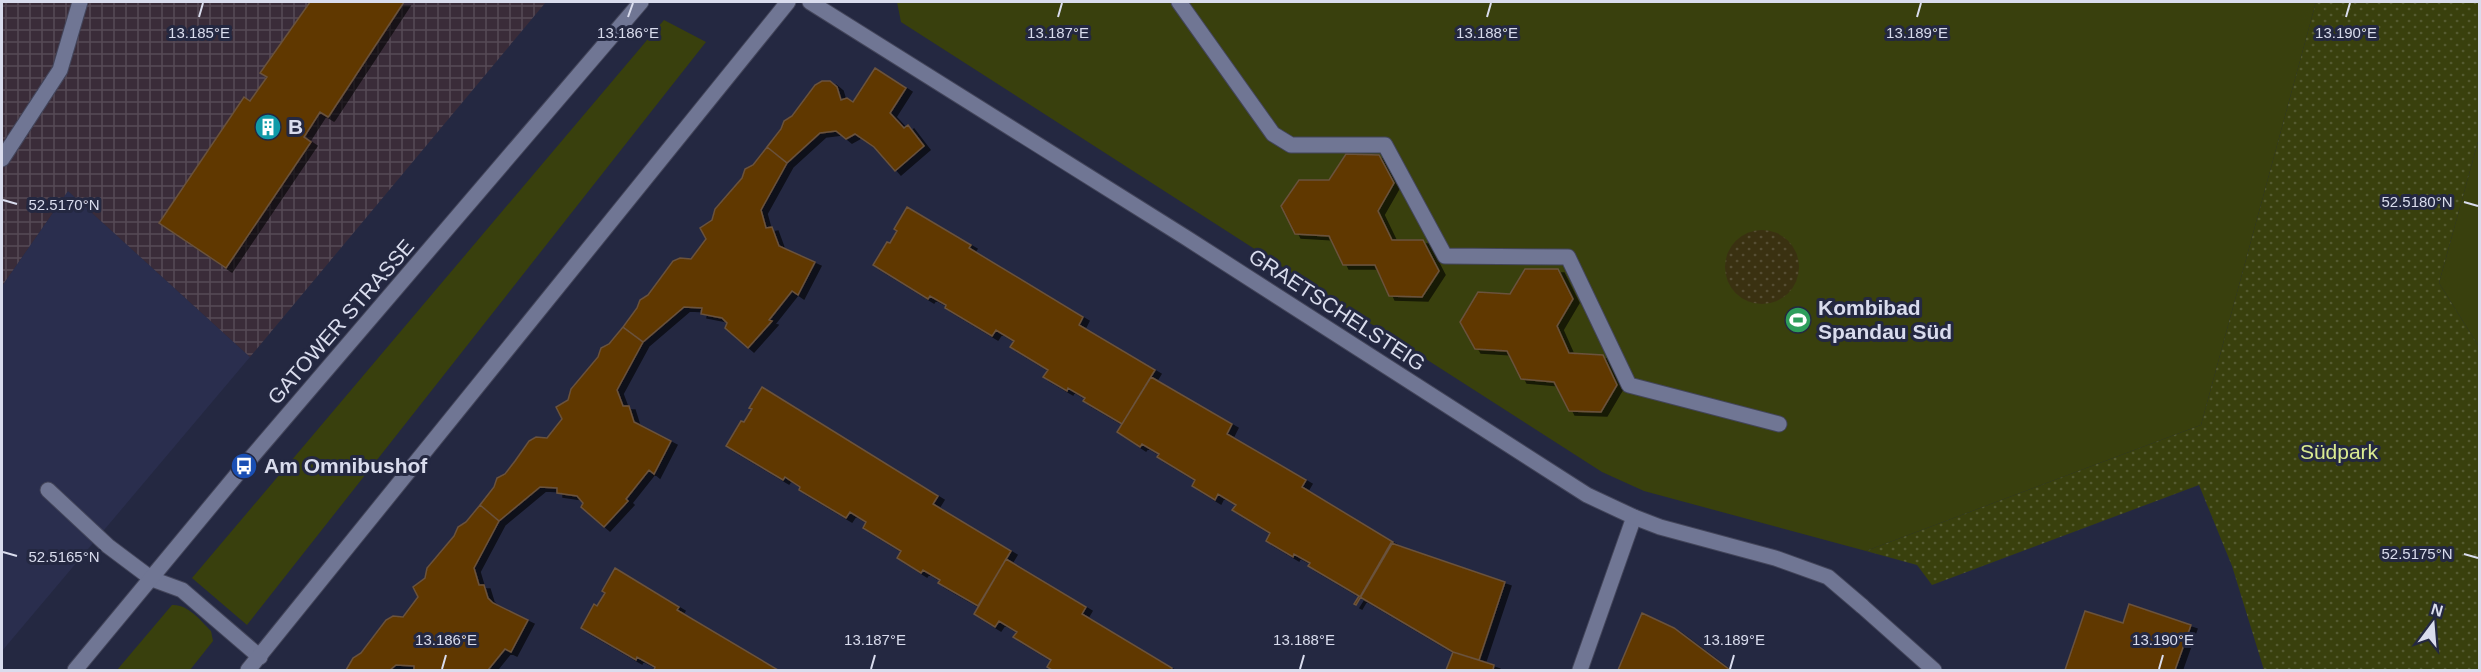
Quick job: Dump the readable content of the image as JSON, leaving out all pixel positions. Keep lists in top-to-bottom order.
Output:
{
  "streets": {
    "main road": ["GRAETSCHELSTEIG", "GATOWER STRASSE"]
  },
  "parks": ["Südpark"],
  "places": {
    "building": ["B"],
    "sports": ["Kombibad Spandau Süd"],
    "bus stop": ["Am Omnibushof"]
  },
  "north": "top",
  "coordinates": [
    "13.185°E",
    "13.186°E",
    "13.187°E",
    "13.188°E",
    "13.189°E",
    "13.190°E",
    "52.5180°N",
    "52.5170°N",
    "52.5175°N",
    "52.5165°N"
  ]
}
